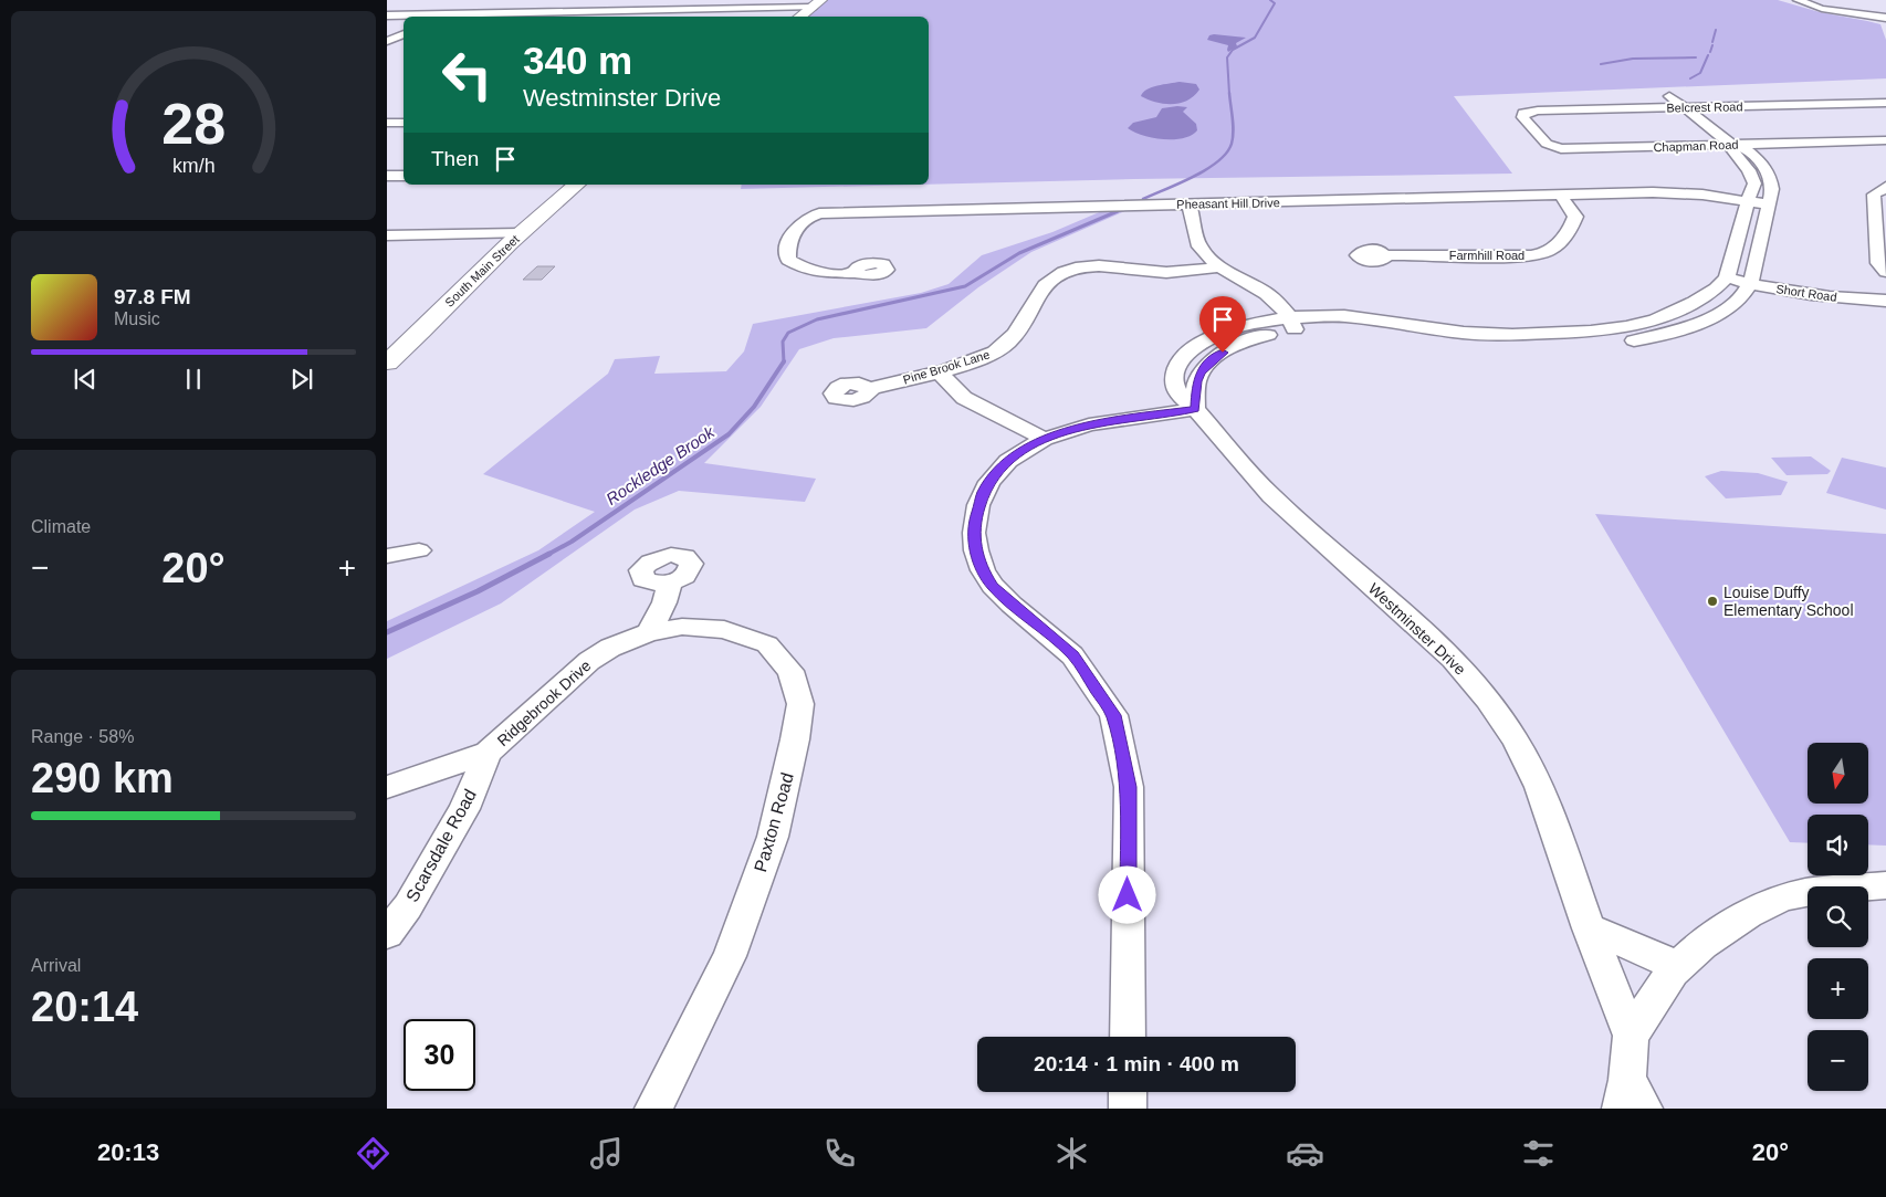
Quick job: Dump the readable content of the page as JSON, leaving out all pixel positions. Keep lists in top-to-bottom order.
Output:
{
  "streets": {
    "main road": ["South Main Street"],
    "street": [
      "Belcrest Road",
      "Chapman Road",
      "Pheasant Hill Drive",
      "Farmhill Road",
      "Short Road",
      "Pine Brook Lane",
      "Westminster Drive",
      "Ridgebrook Drive",
      "Paxton Road",
      "Scarsdale Road"
    ]
  },
  "crossings": [
    ["Belcrest Road", "Chapman Road"],
    ["Belcrest Road", "Westminster Drive"],
    ["Chapman Road", "Westminster Drive"],
    ["Pheasant Hill Drive", "Farmhill Road"],
    ["Pheasant Hill Drive", "Westminster Drive"],
    ["Short Road", "Westminster Drive"],
    ["Ridgebrook Drive", "Paxton Road"],
    ["Ridgebrook Drive", "Scarsdale Road"]
  ],
  "water": ["Rockledge Brook"],
  "places": ["Louise Duffy Elementary School"],
  "north": "bottom",
  "page": {
    "turn": ["340 m", "Westminster Drive"],
    "then": "Then",
    "song": ["97.8 FM", "Music"],
    "tile": [
      "Climate",
      ["Range · 58%", "290 km"],
      ["Arrival", "20:14"]
    ],
    "heat": ["−", "20°", "+"],
    "map_buttons": ["+", "−"],
    "limit": "30",
    "trip": "20:14 · 1 min · 400 m",
    "tabs": ["20:13", "20°"],
    "gauge": ["28", "km/h"]
  }
}
